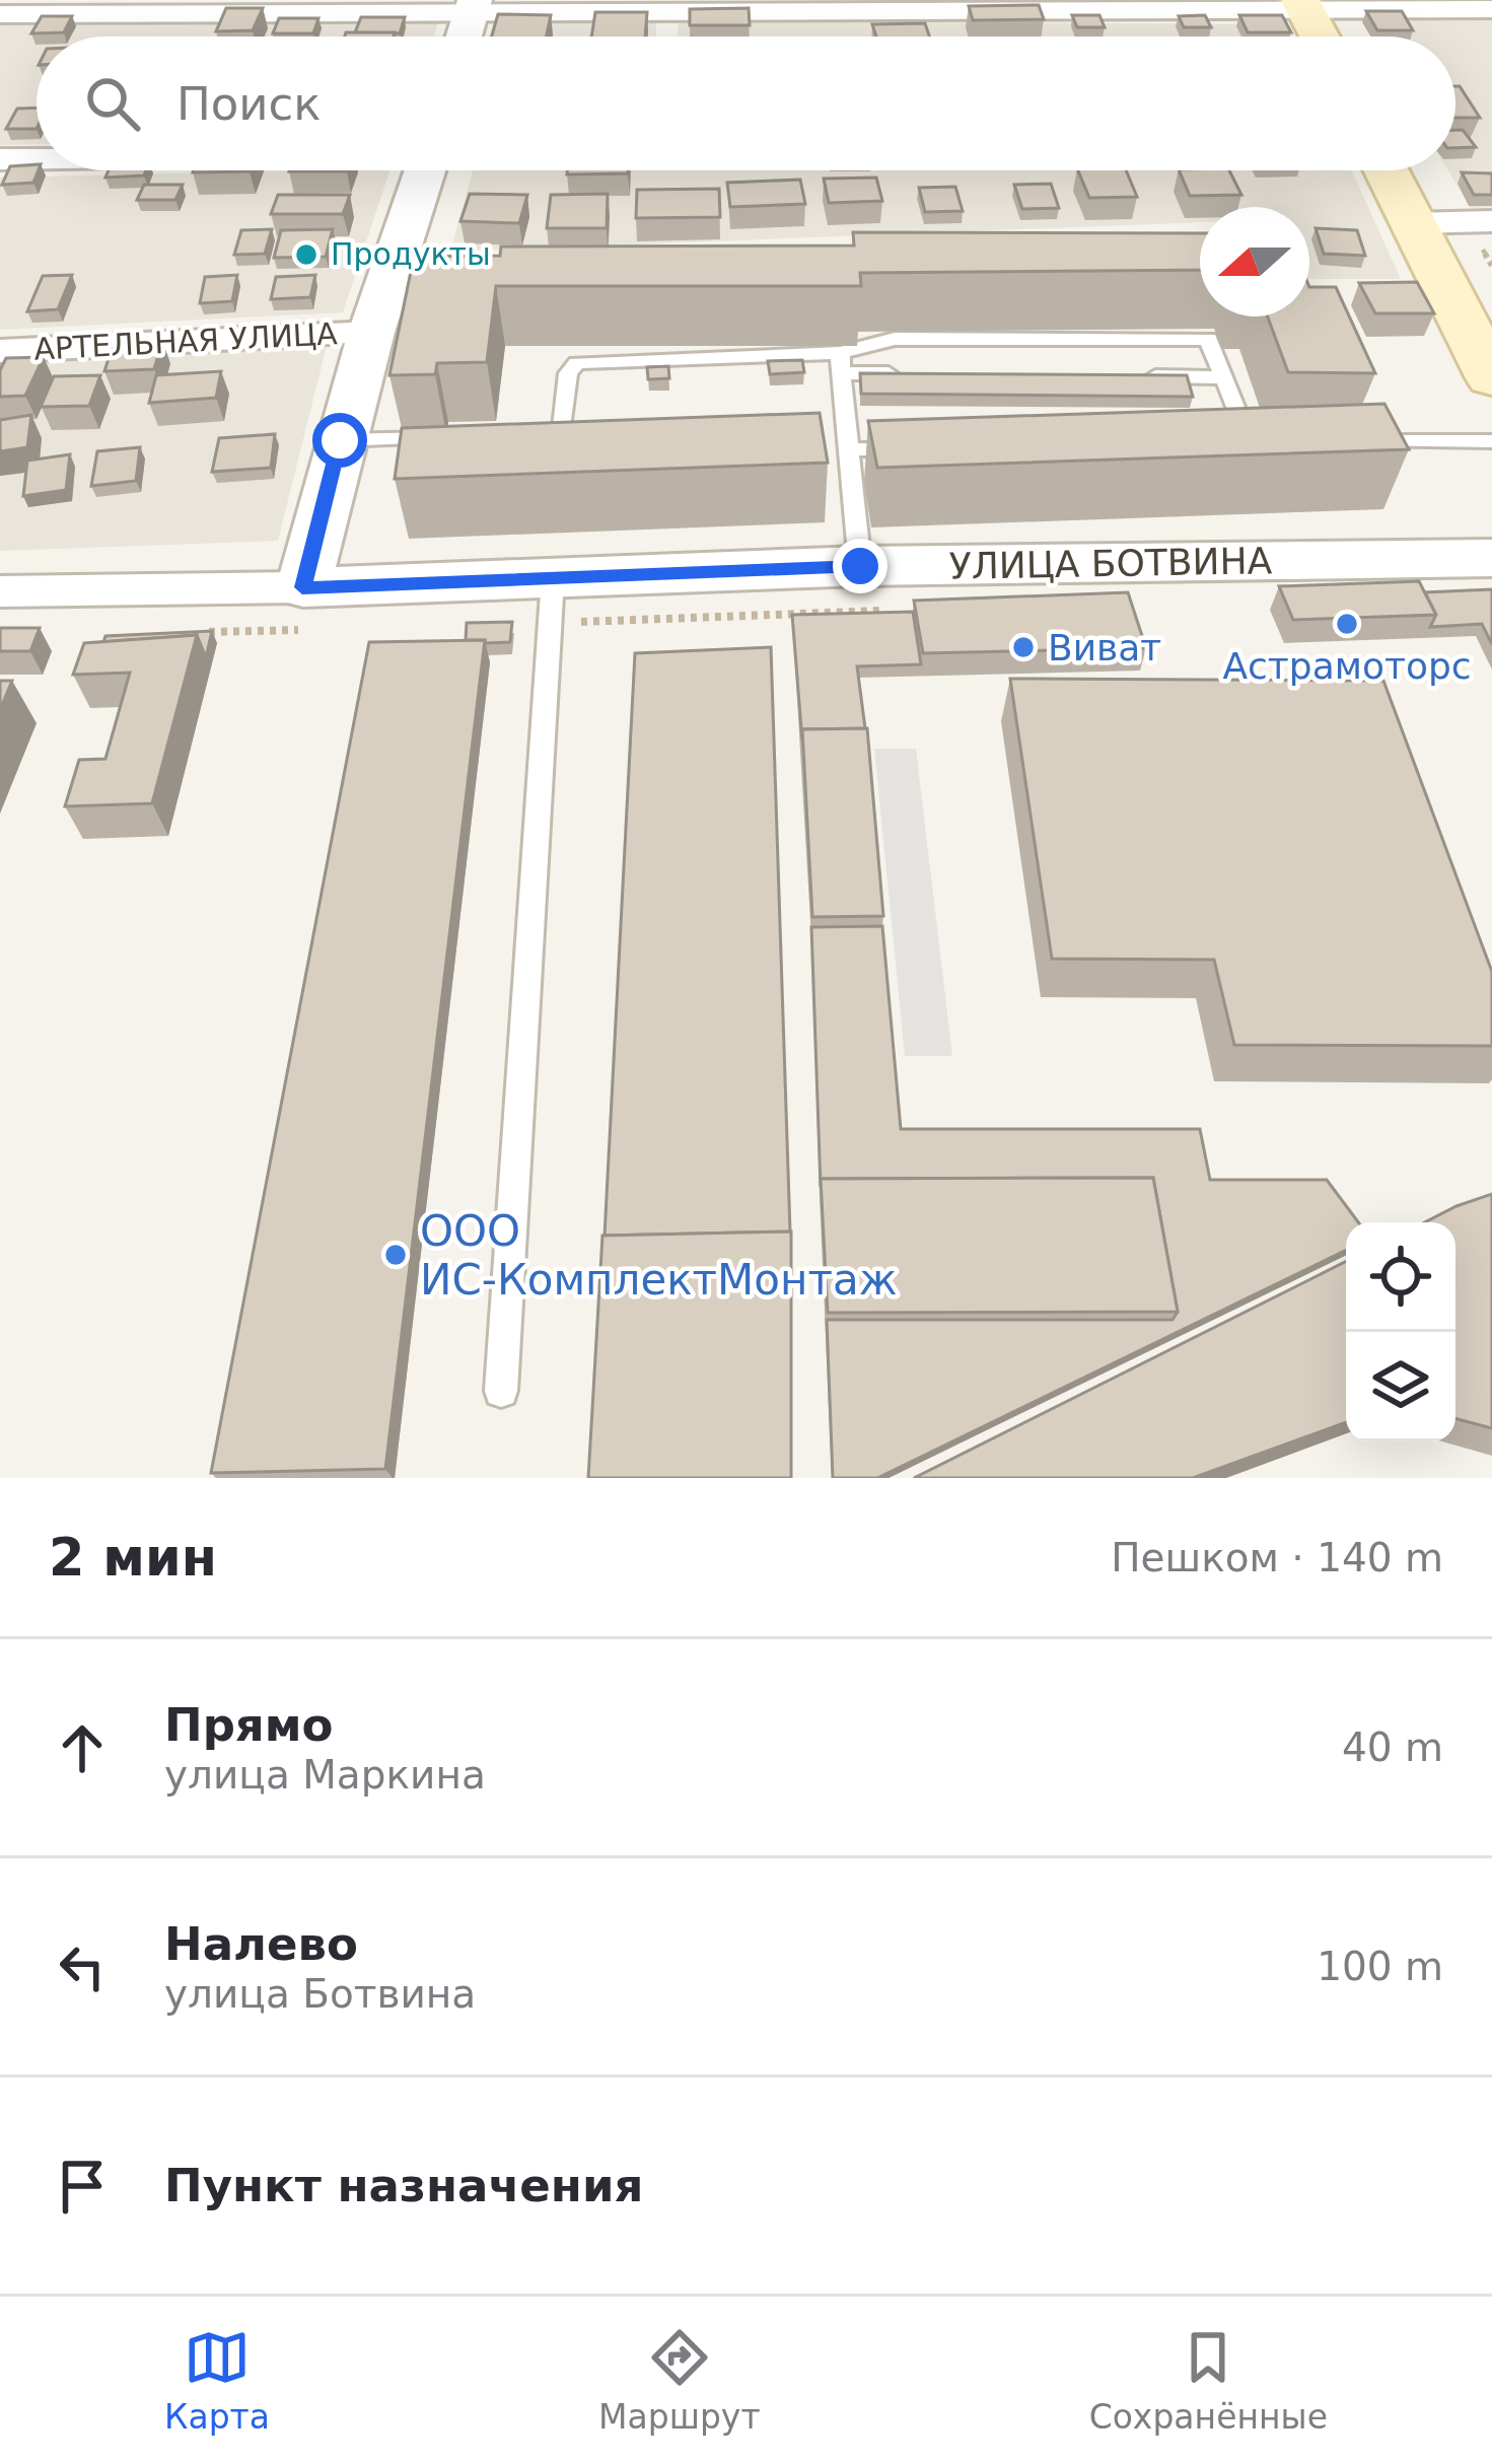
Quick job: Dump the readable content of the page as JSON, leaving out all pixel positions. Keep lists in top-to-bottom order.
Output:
{
  "streets": {
    "street": ["АРТЕЛЬНАЯ УЛИЦА", "УЛИЦА БОТВИНА"]
  },
  "places": [
    "Продукты",
    "Астрамоторс",
    "Виват",
    "ООО ИС-КомплектМонтаж"
  ],
  "north": "left",
  "page": {
    "search": "Поиск",
    "heading": ["2 мин", "Пешком · 140 m"],
    "list": [
      ["Прямо", "улица Маркина", "40 m"],
      ["Налево", "улица Ботвина", "100 m"],
      "Пункт назначения"
    ],
    "nav": ["Карта", "Маршрут", "Сохранённые"]
  }
}
